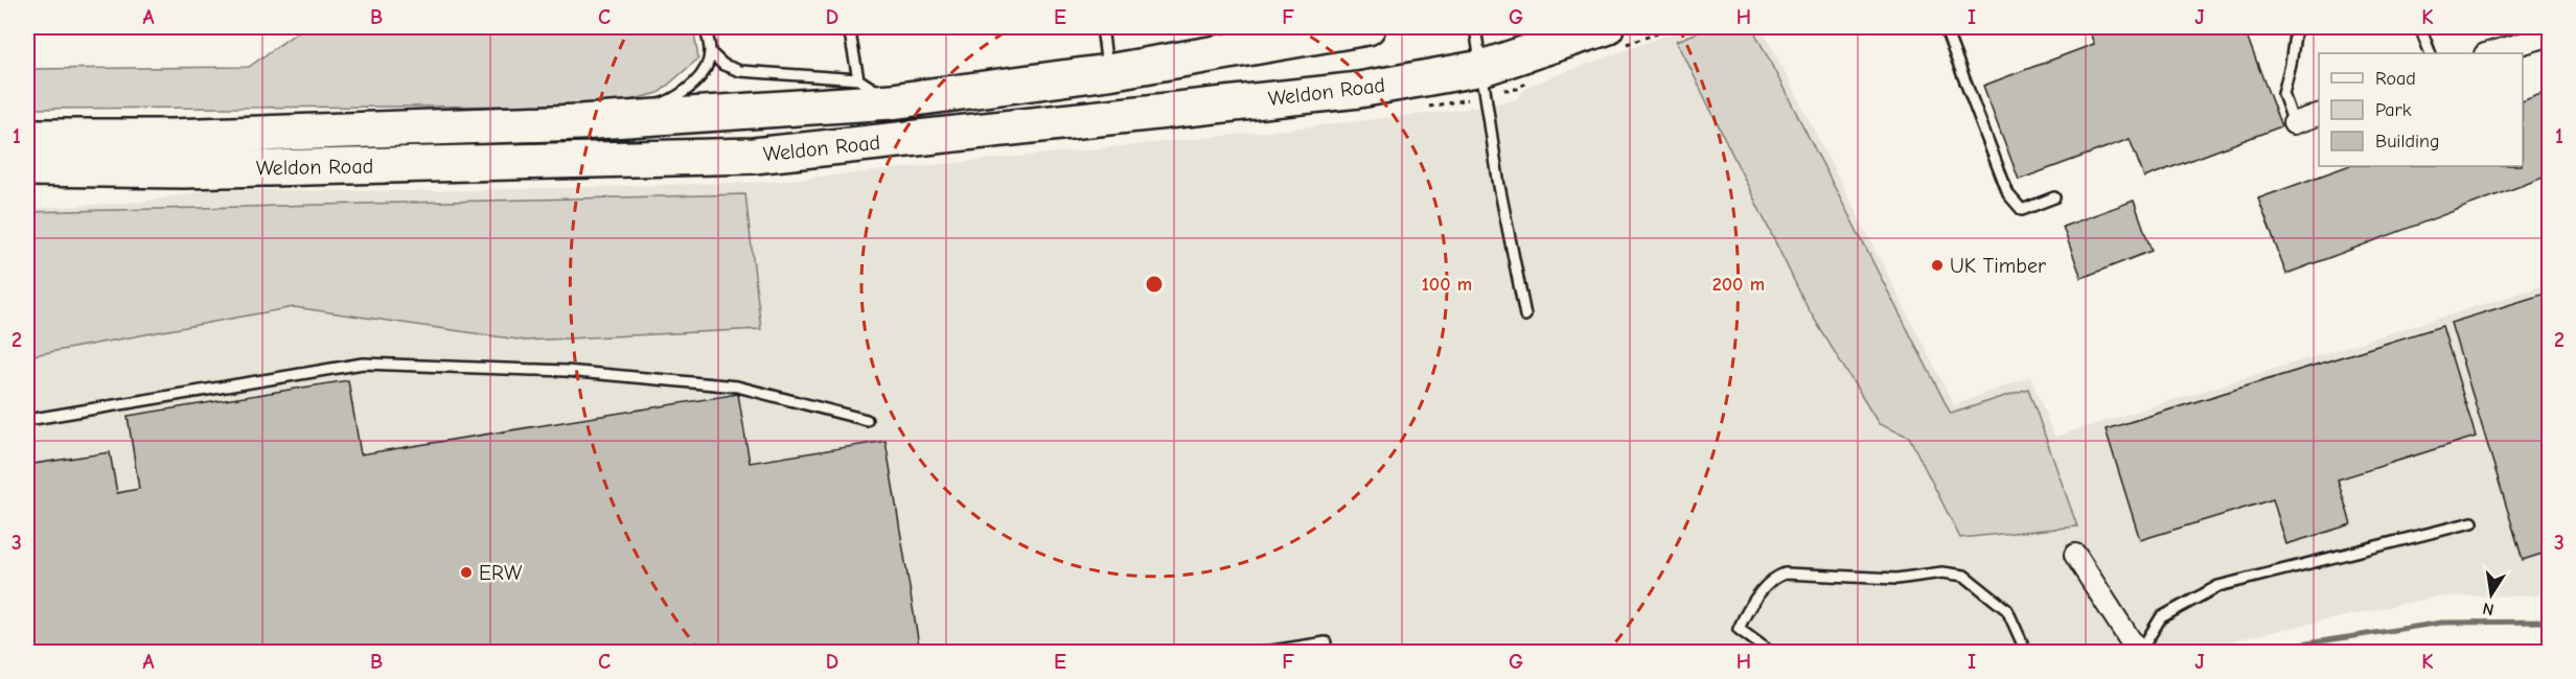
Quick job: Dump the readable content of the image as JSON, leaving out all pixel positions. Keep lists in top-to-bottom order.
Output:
{
  "streets": {
    "highway": ["Weldon Road"]
  },
  "places": ["UK Timber", "ERW"],
  "legend": ["Road", "Park", "Building"],
  "north": "bottom",
  "grid": {
    "columns": [
      "A",
      "B",
      "C",
      "D",
      "E",
      "F",
      "G",
      "H",
      "I",
      "J",
      "K"
    ],
    "rows": ["1", "2", "3"]
  },
  "rings": ["100 m", "200 m"]
}
